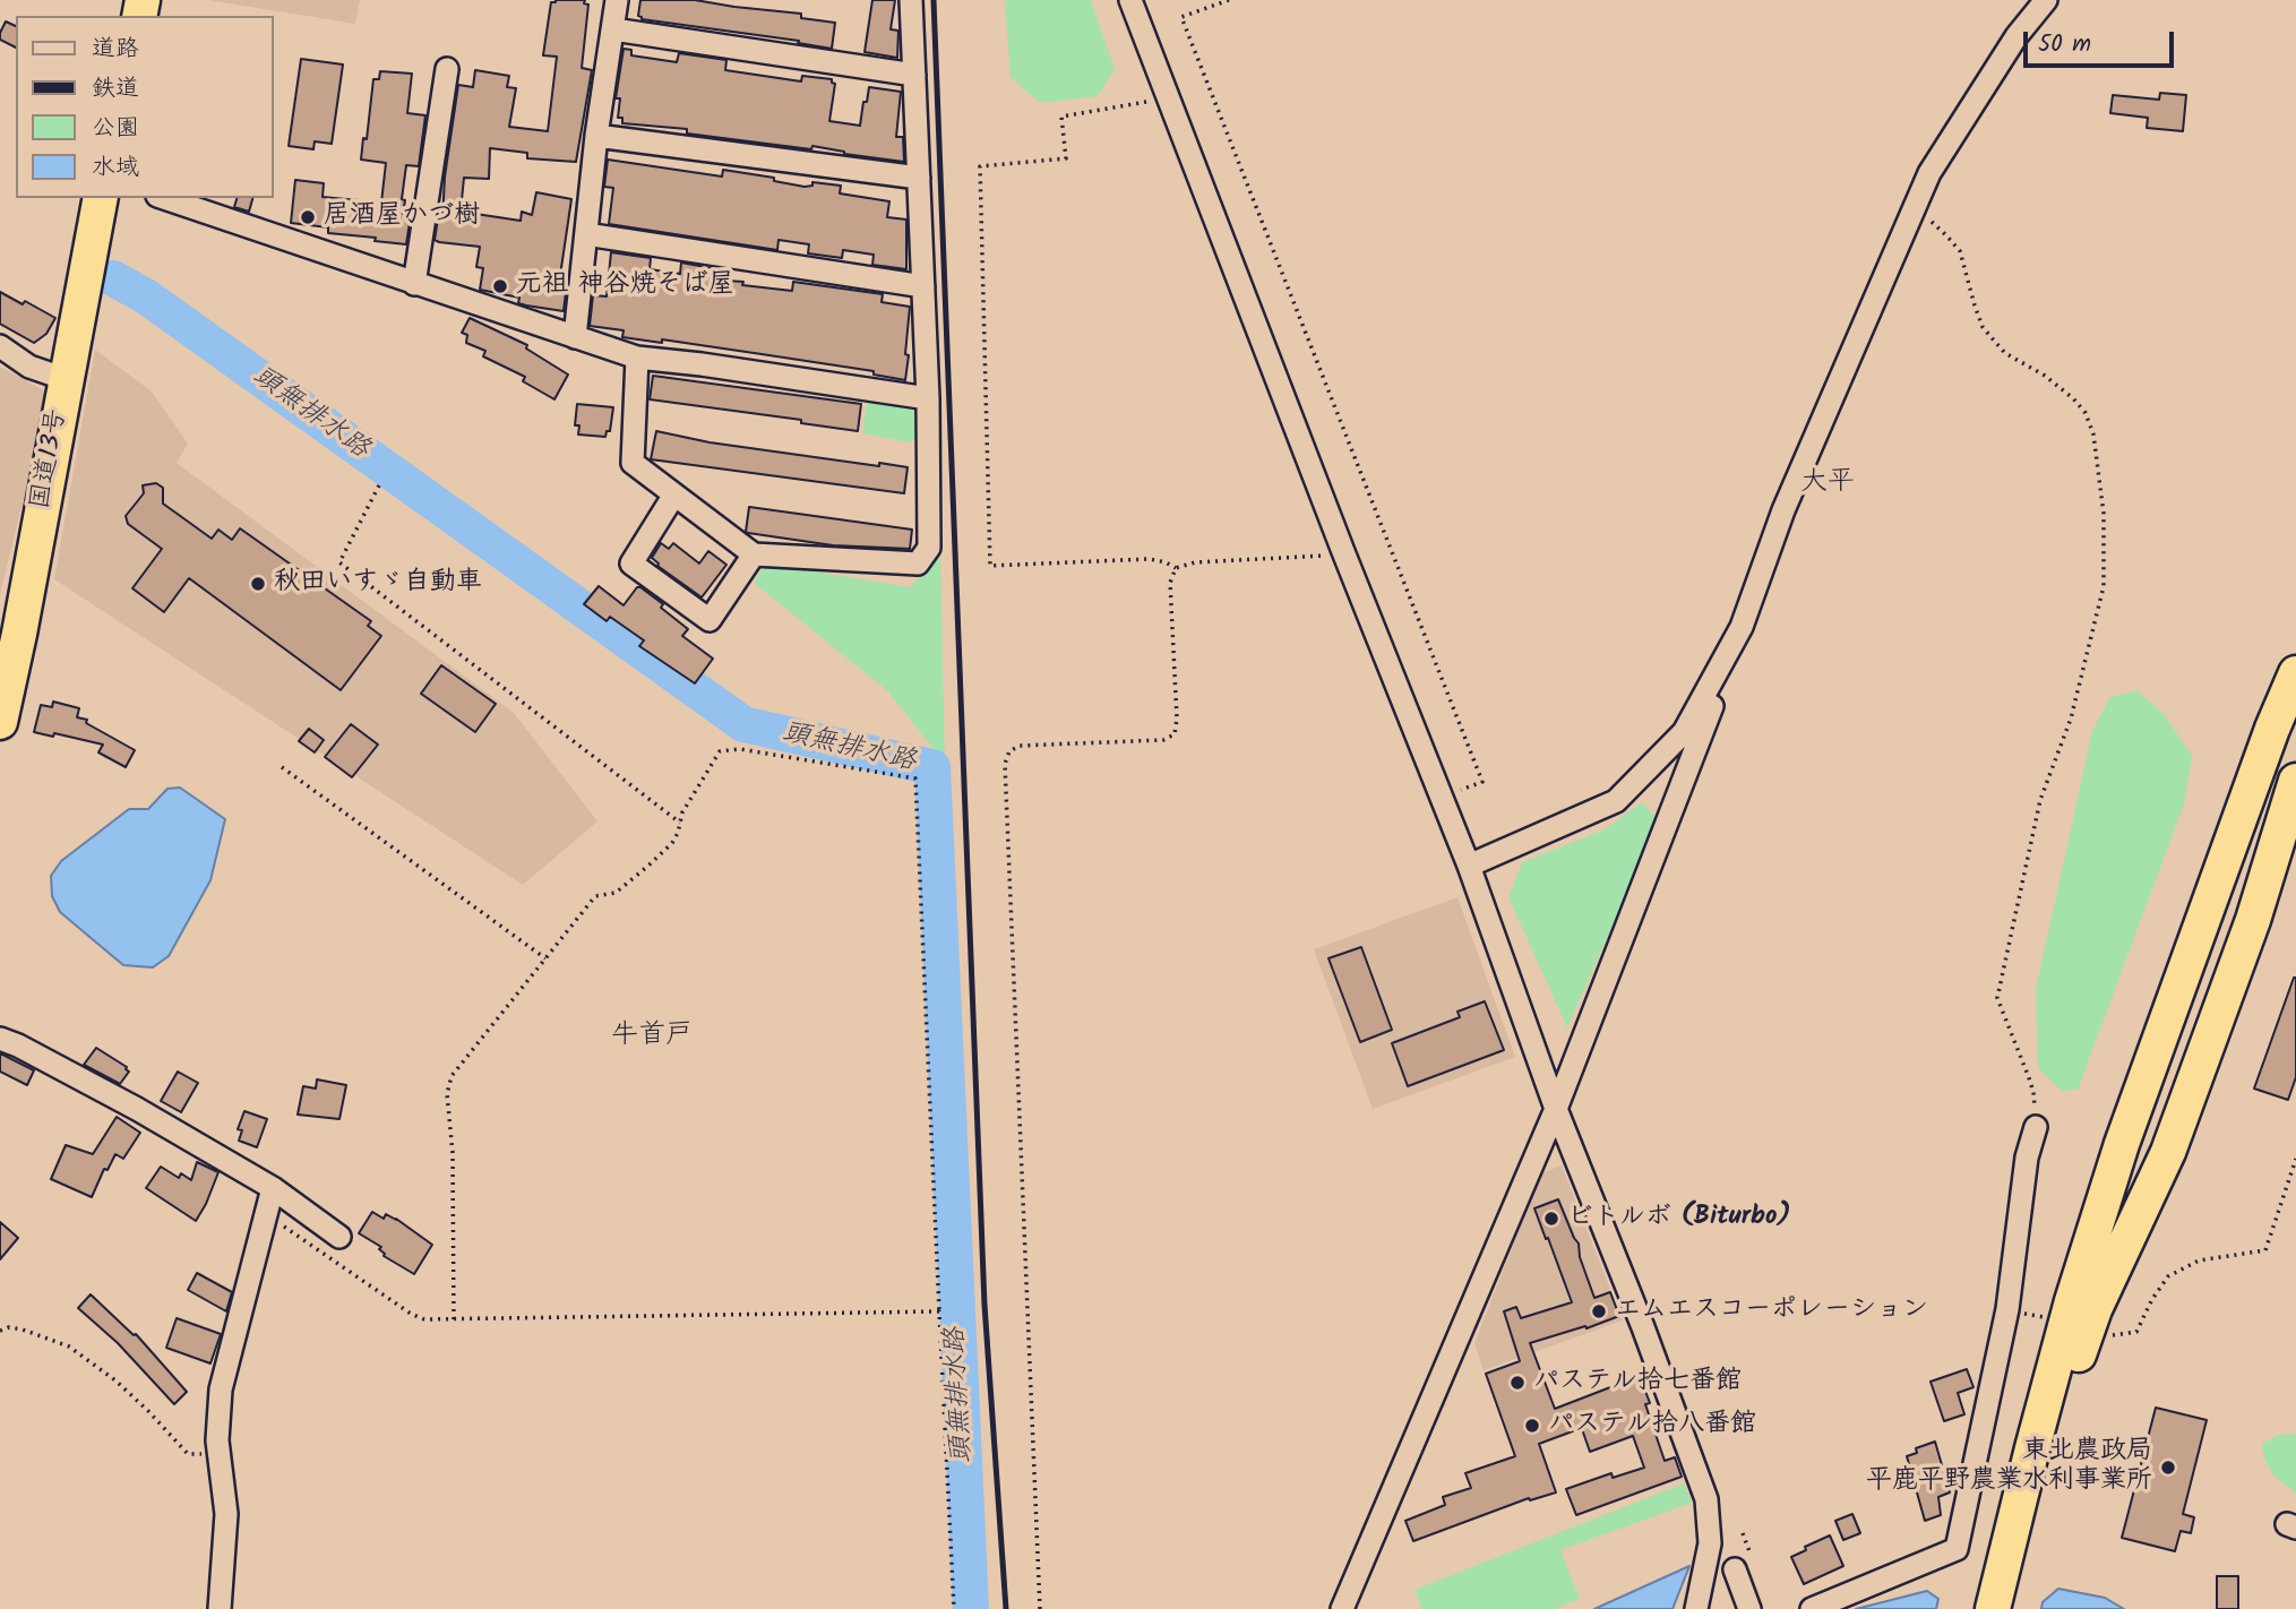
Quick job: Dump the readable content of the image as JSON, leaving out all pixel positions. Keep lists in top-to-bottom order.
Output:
{
  "streets": {
    "highway": ["国道13号"]
  },
  "districts": ["大平", "牛首戸"],
  "water": ["頭無排水路"],
  "places": [
    "居酒屋かづ樹",
    "元祖 神谷焼そば屋",
    "秋田いすゞ自動車",
    "ビトルボ (Biturbo)",
    "エムエスコーポレーション",
    "パステル拾七番館",
    "パステル拾八番館",
    "東北農政局 平鹿平野農業水利事業所"
  ],
  "legend": [
    "道路",
    "鉄道",
    "公園",
    "水域"
  ],
  "scale_bar": "50 m"
}
